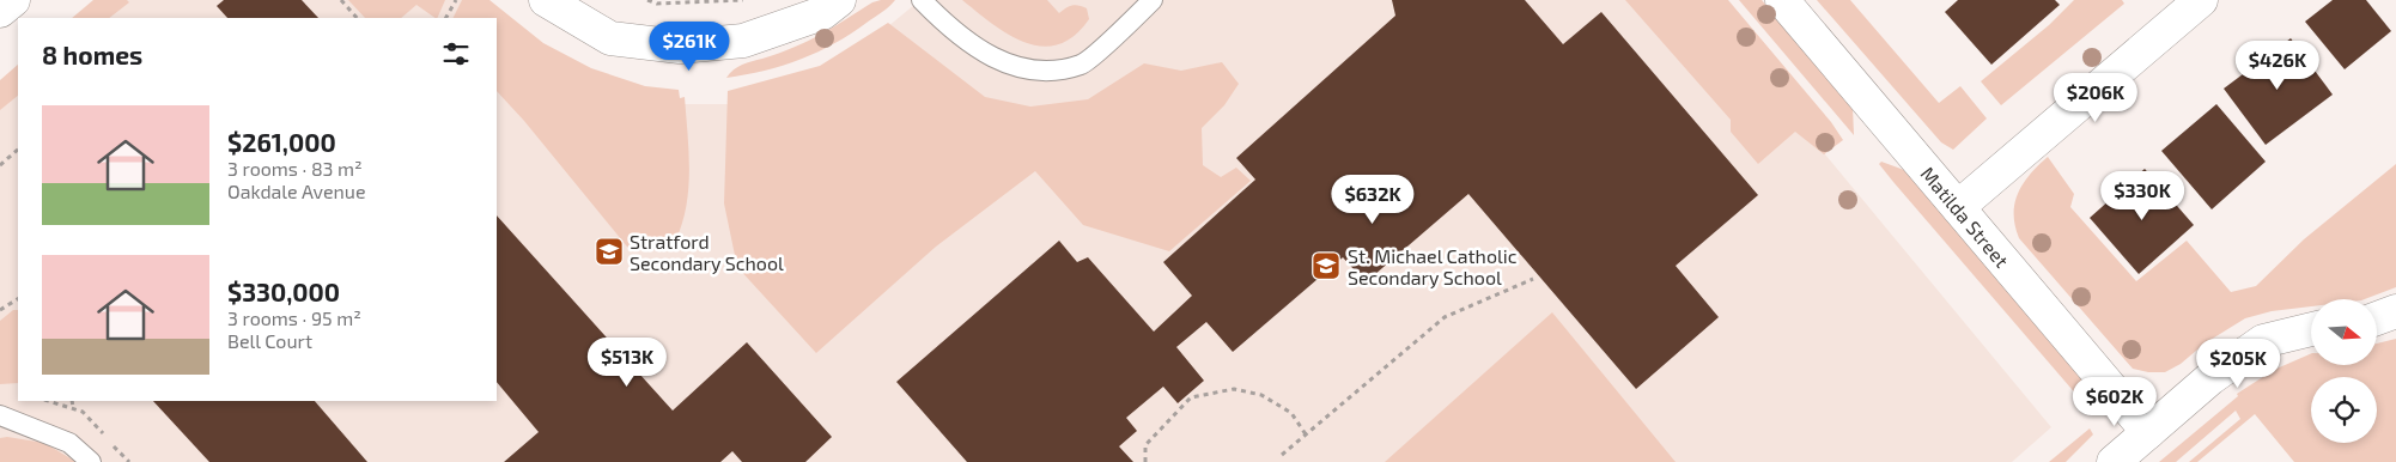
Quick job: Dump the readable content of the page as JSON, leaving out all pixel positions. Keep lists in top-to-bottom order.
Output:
{
  "streets": {
    "street": ["Matilda Street"]
  },
  "places": {
    "school or university": ["Stratford Secondary School", "St. Michael Catholic Secondary School"]
  },
  "north": "right",
  "page": {
    "heading": "8 homes",
    "price": [
      "$261K",
      "$426K",
      "$206K",
      "$330K",
      "$632K",
      "$513K",
      "$205K",
      "$602K"
    ],
    "list": [
      {
        "name": "$261,000",
        "note": "3 rooms · 83 m² · Oakdale Avenue"
      },
      {
        "name": "$330,000",
        "note": "3 rooms · 95 m² · Bell Court"
      }
    ]
  }
}
